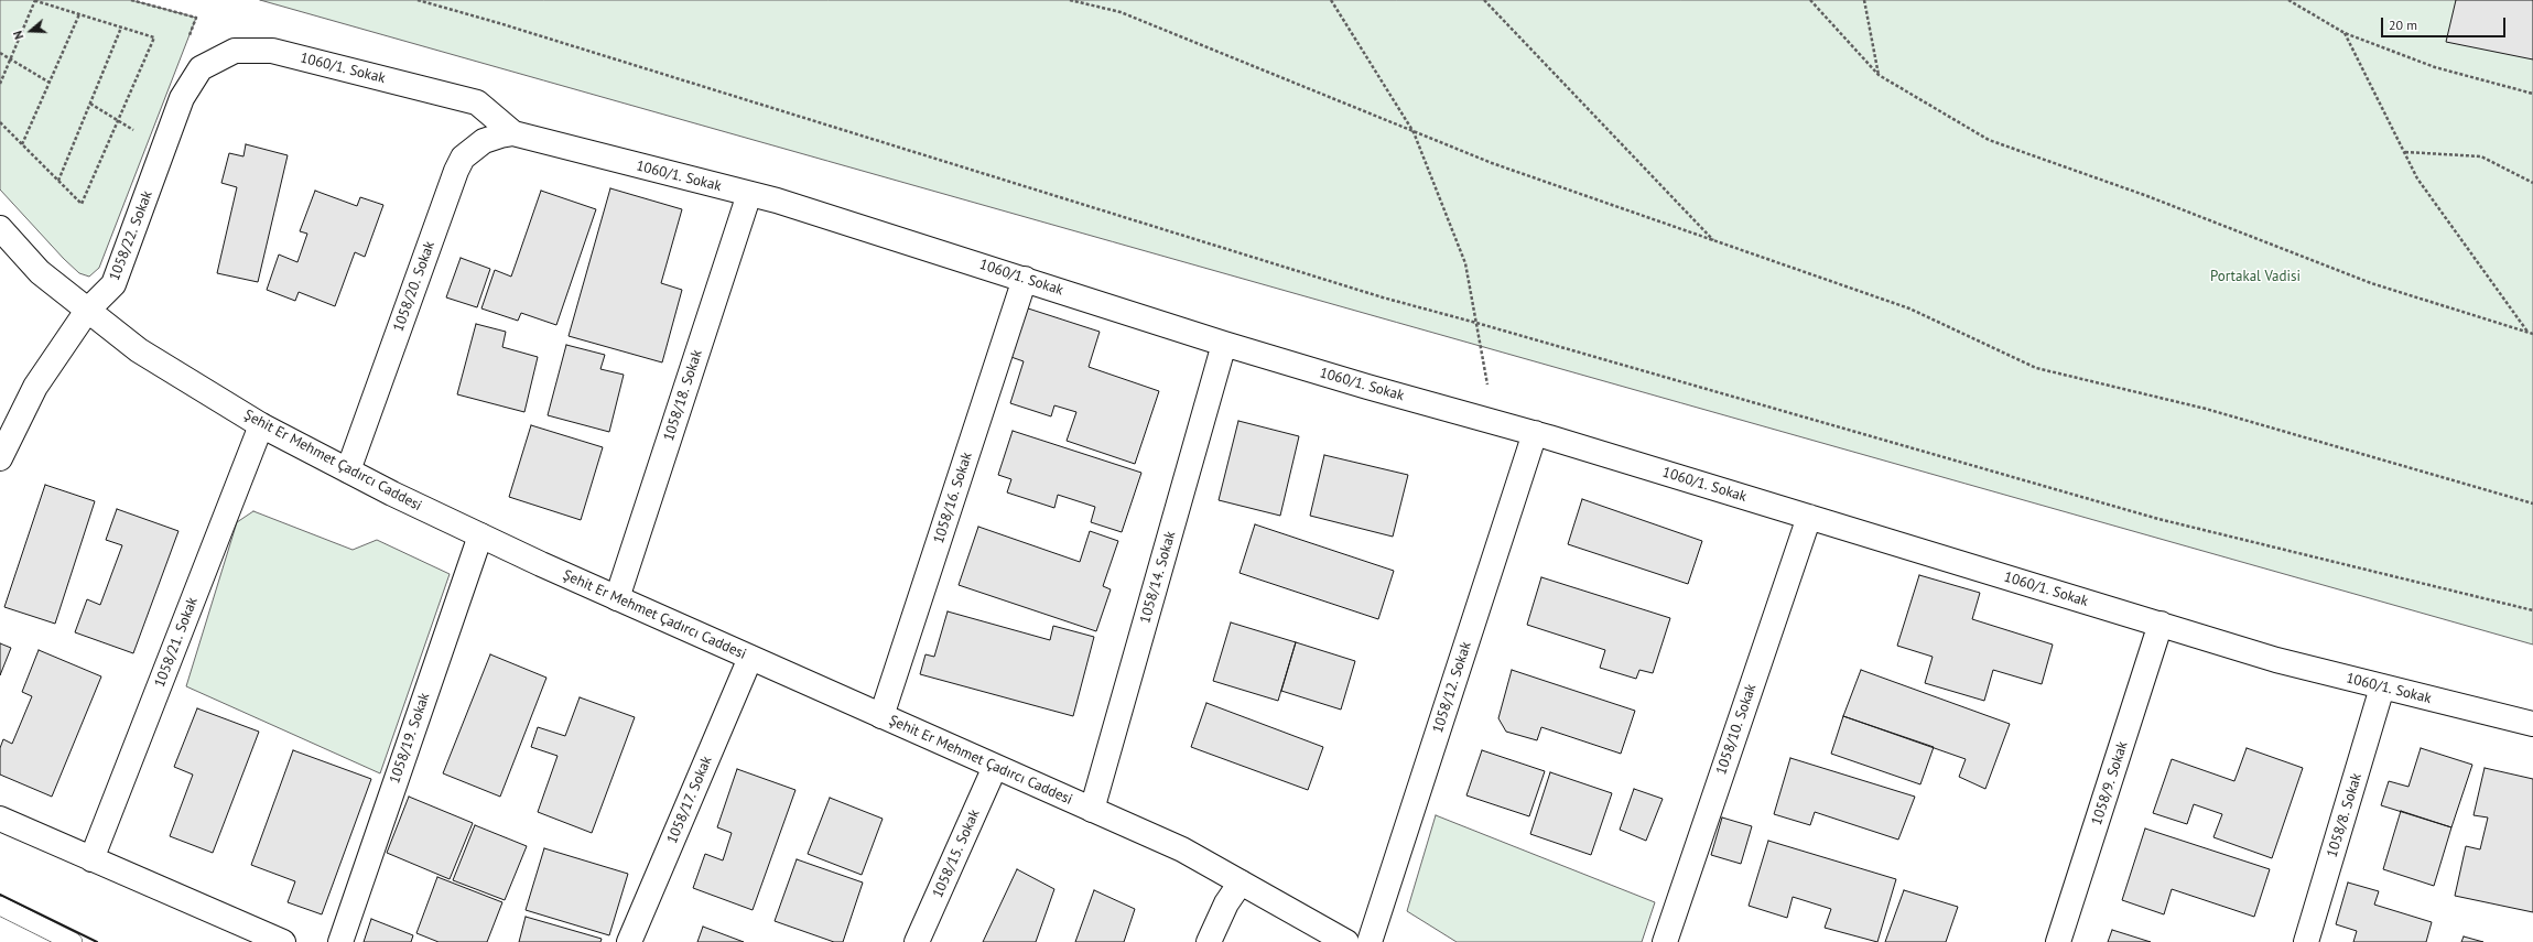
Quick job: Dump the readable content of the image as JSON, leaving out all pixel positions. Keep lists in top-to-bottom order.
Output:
{
  "streets": {
    "street": [
      "1060/1. Sokak",
      "1058/22. Sokak",
      "1058/20. Sokak",
      "1058/18. Sokak",
      "Şehit Er Mehmet Çadırcı Caddesi",
      "1058/16. Sokak",
      "1058/14. Sokak",
      "1058/21. Sokak",
      "1058/12. Sokak",
      "1058/10. Sokak",
      "1058/19. Sokak",
      "1058/9. Sokak",
      "1058/17. Sokak",
      "1058/8. Sokak",
      "1058/15. Sokak"
    ]
  },
  "crossings": [
    ["1060/1. Sokak", "1058/22. Sokak"],
    ["1060/1. Sokak", "1058/20. Sokak"],
    ["1060/1. Sokak", "1058/18. Sokak"],
    ["1060/1. Sokak", "1058/16. Sokak"],
    ["1060/1. Sokak", "1058/14. Sokak"],
    ["1060/1. Sokak", "1058/12. Sokak"],
    ["1060/1. Sokak", "1058/10. Sokak"],
    ["1060/1. Sokak", "1058/9. Sokak"],
    ["1060/1. Sokak", "1058/8. Sokak"],
    ["1058/22. Sokak", "Şehit Er Mehmet Çadırcı Caddesi"],
    ["1058/20. Sokak", "Şehit Er Mehmet Çadırcı Caddesi"],
    ["1058/18. Sokak", "Şehit Er Mehmet Çadırcı Caddesi"],
    ["Şehit Er Mehmet Çadırcı Caddesi", "1058/16. Sokak"],
    ["Şehit Er Mehmet Çadırcı Caddesi", "1058/14. Sokak"],
    ["Şehit Er Mehmet Çadırcı Caddesi", "1058/21. Sokak"],
    ["Şehit Er Mehmet Çadırcı Caddesi", "1058/19. Sokak"],
    ["Şehit Er Mehmet Çadırcı Caddesi", "1058/17. Sokak"],
    ["Şehit Er Mehmet Çadırcı Caddesi", "1058/15. Sokak"]
  ],
  "parks": ["Portakal Vadisi"],
  "scale_bar": "20 m",
  "north": "left"
}
